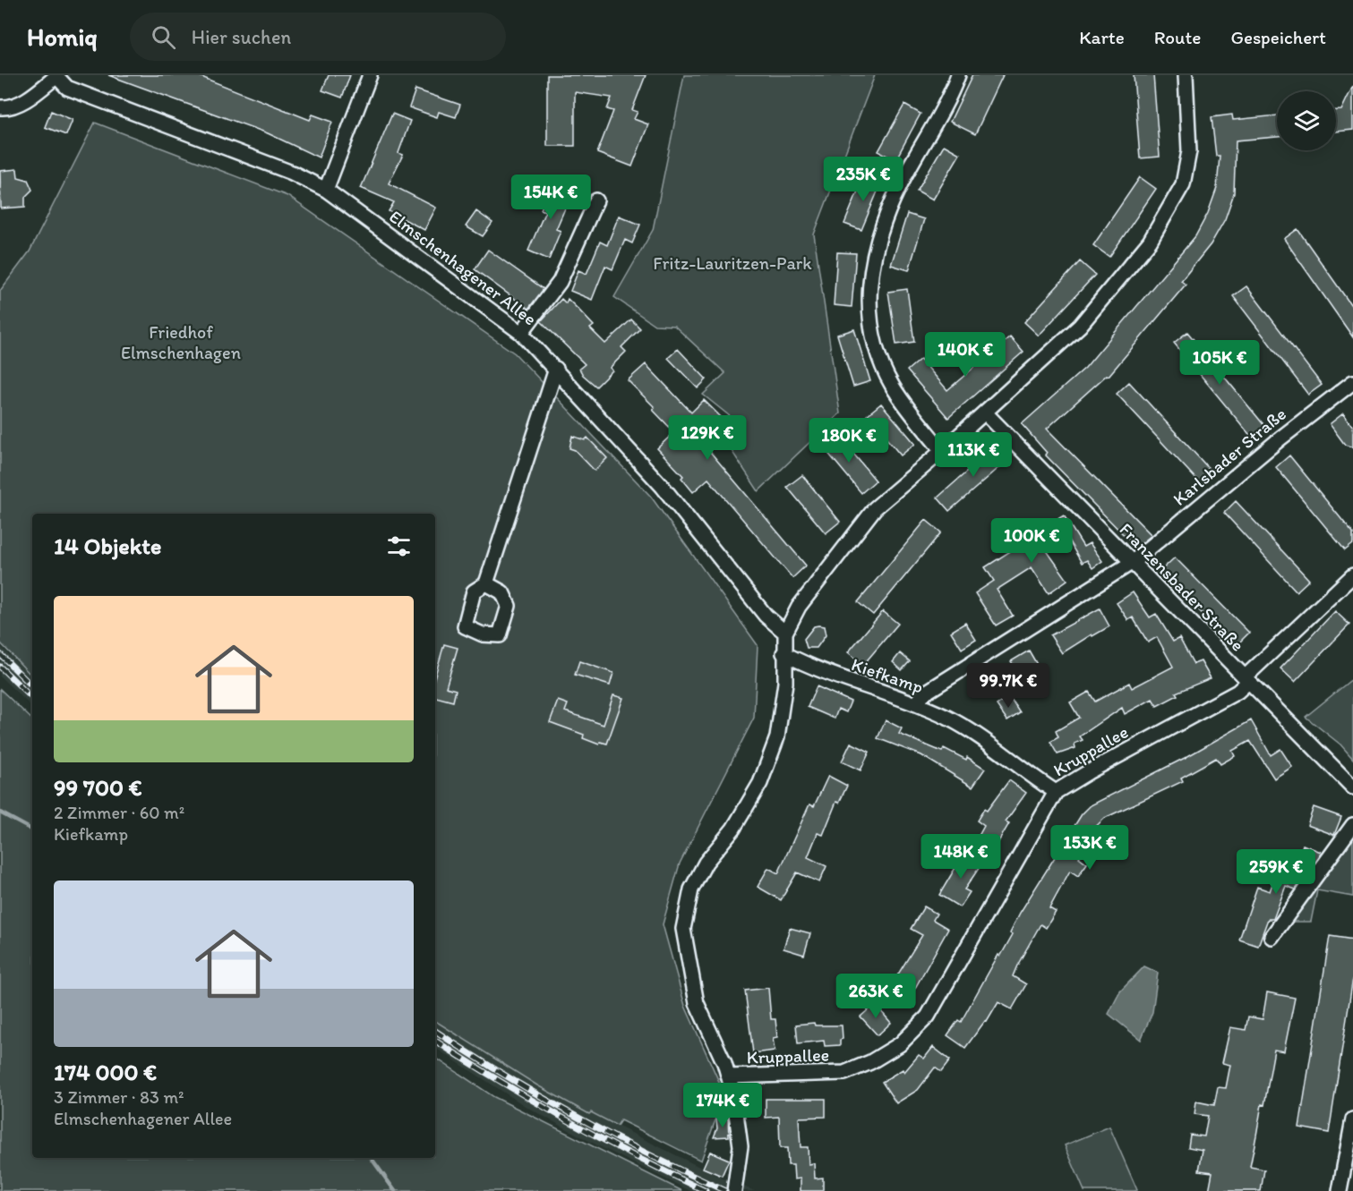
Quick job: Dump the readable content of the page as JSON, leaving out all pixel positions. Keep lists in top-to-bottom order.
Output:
{
  "streets": {
    "street": [
      "Elmschenhagener Allee",
      "Karlsbader Straße",
      "Franzensbader Straße",
      "Kiefkamp",
      "Kruppallee"
    ]
  },
  "crossings": [
    ["Karlsbader Straße", "Franzensbader Straße"],
    ["Karlsbader Straße", "Kiefkamp"],
    ["Franzensbader Straße", "Kruppallee"],
    ["Kiefkamp", "Kruppallee"]
  ],
  "parks": ["Fritz-Lauritzen-Park", "Friedhof Elmschenhagen"],
  "page": {
    "header": "Homiq",
    "search": "Hier suchen",
    "nav": ["Karte", "Route", "Gespeichert"],
    "price": [
      "235K €",
      "154K €",
      "140K €",
      "105K €",
      "129K €",
      "180K €",
      "113K €",
      "100K €",
      "99.7K €",
      "153K €",
      "148K €",
      "259K €",
      "263K €",
      "174K €"
    ],
    "heading": "14 Objekte",
    "list": [
      {
        "name": "99 700 €",
        "note": "2 Zimmer · 60 m² · Kiefkamp"
      },
      {
        "name": "174 000 €",
        "note": "3 Zimmer · 83 m² · Elmschenhagener Allee"
      }
    ]
  }
}
